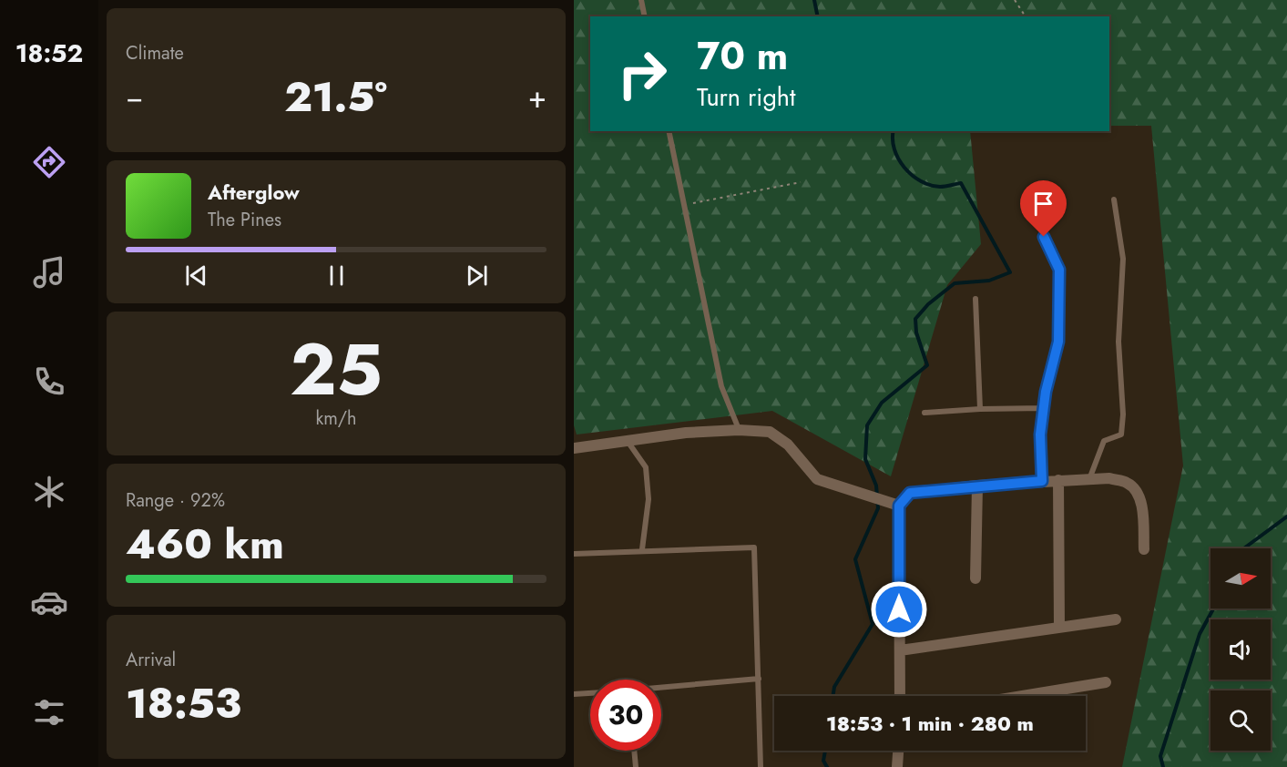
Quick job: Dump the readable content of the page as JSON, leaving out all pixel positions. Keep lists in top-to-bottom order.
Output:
{
  "north": "right",
  "page": {
    "tabs": "18:52",
    "tile": [
      "Climate",
      ["25", "km/h"],
      ["Range · 92%", "460 km"],
      ["Arrival", "18:53"]
    ],
    "turn": ["70 m", "Turn right"],
    "heat": ["−", "21.5°", "+"],
    "song": ["Afterglow", "The Pines"],
    "limit": "30",
    "trip": "18:53 · 1 min · 280 m"
  }
}
